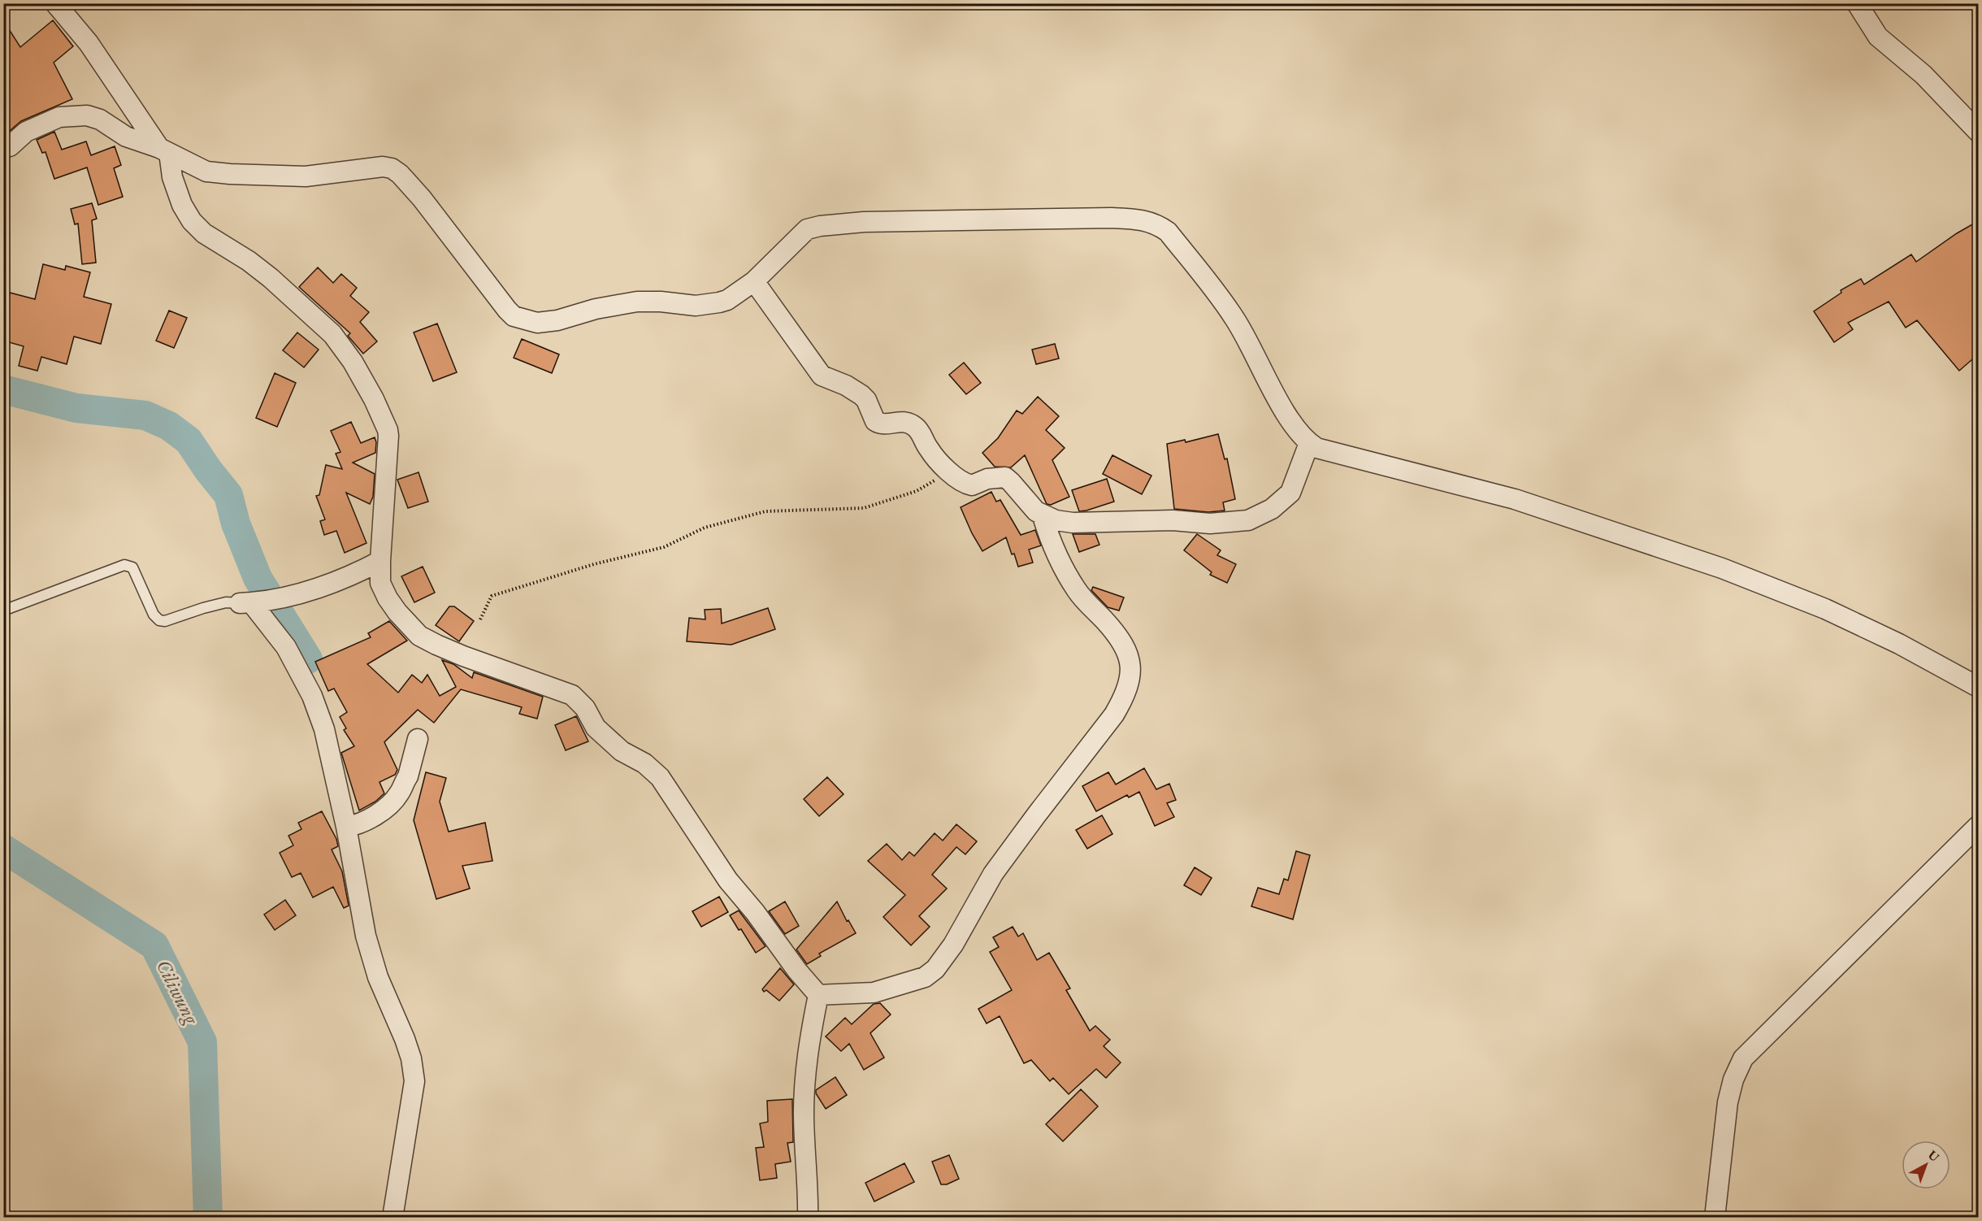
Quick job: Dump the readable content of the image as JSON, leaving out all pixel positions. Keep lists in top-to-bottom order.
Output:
{
  "water": ["Ciliwung"],
  "north": "top right"
}
